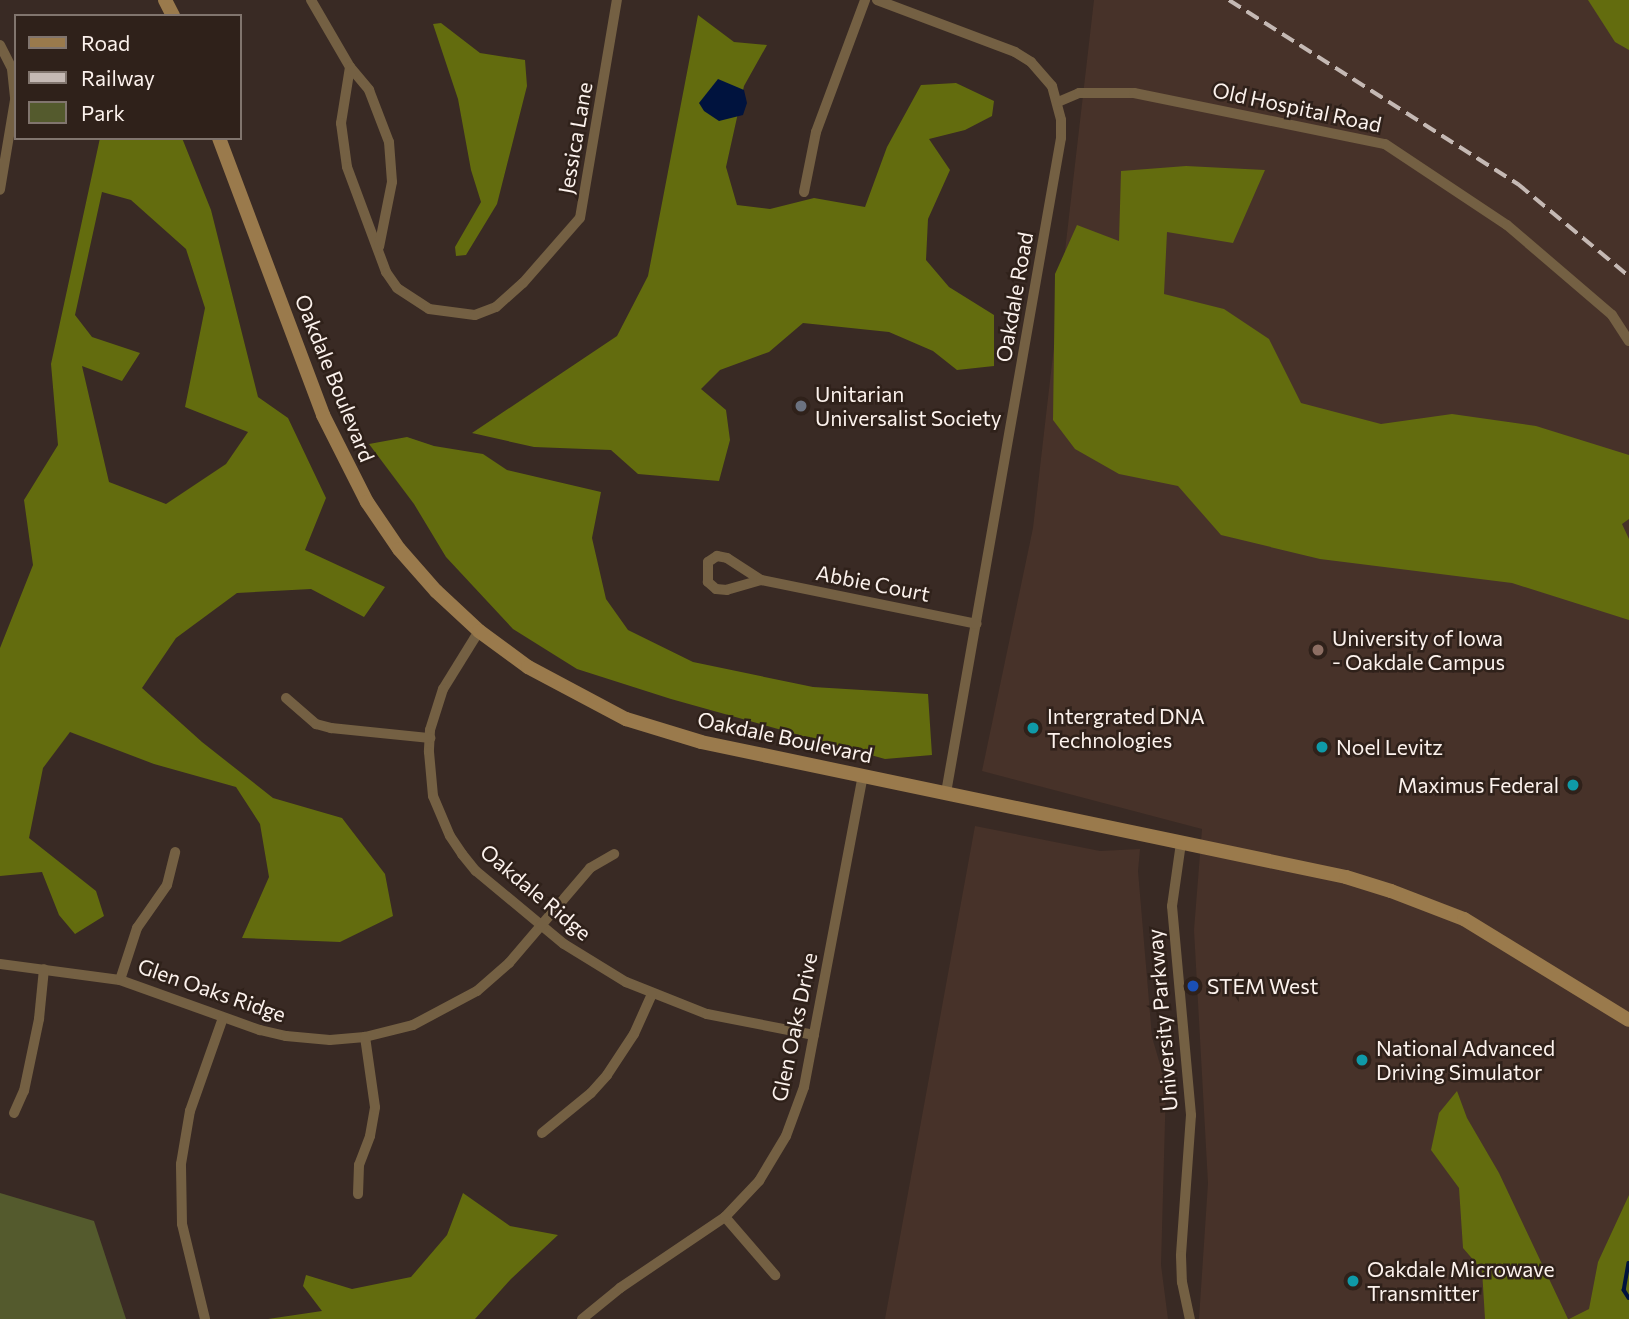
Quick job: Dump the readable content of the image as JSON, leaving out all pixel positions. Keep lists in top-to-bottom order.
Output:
{
  "streets": {
    "main road": ["Oakdale Boulevard"],
    "street": [
      "Old Hospital Road",
      "Jessica Lane",
      "Oakdale Road",
      "Abbie Court",
      "Oakdale Ridge",
      "Glen Oaks Ridge",
      "University Parkway",
      "Glen Oaks Drive"
    ]
  },
  "crossings": [
    ["Old Hospital Road", "Oakdale Road"],
    ["Oakdale Road", "Oakdale Boulevard"],
    ["Oakdale Road", "Abbie Court"],
    ["Oakdale Boulevard", "Oakdale Ridge"],
    ["Oakdale Boulevard", "University Parkway"],
    ["Oakdale Boulevard", "Glen Oaks Drive"],
    ["Oakdale Ridge", "Glen Oaks Ridge"],
    ["Oakdale Ridge", "Glen Oaks Drive"]
  ],
  "places": [
    "Unitarian Universalist Society",
    "University of Iowa - Oakdale Campus",
    "Intergrated DNA Technologies",
    "Noel Levitz",
    "Maximus Federal",
    "STEM West",
    "National Advanced Driving Simulator",
    "Oakdale Microwave Transmitter"
  ],
  "legend": ["Road", "Railway", "Park"]
}
